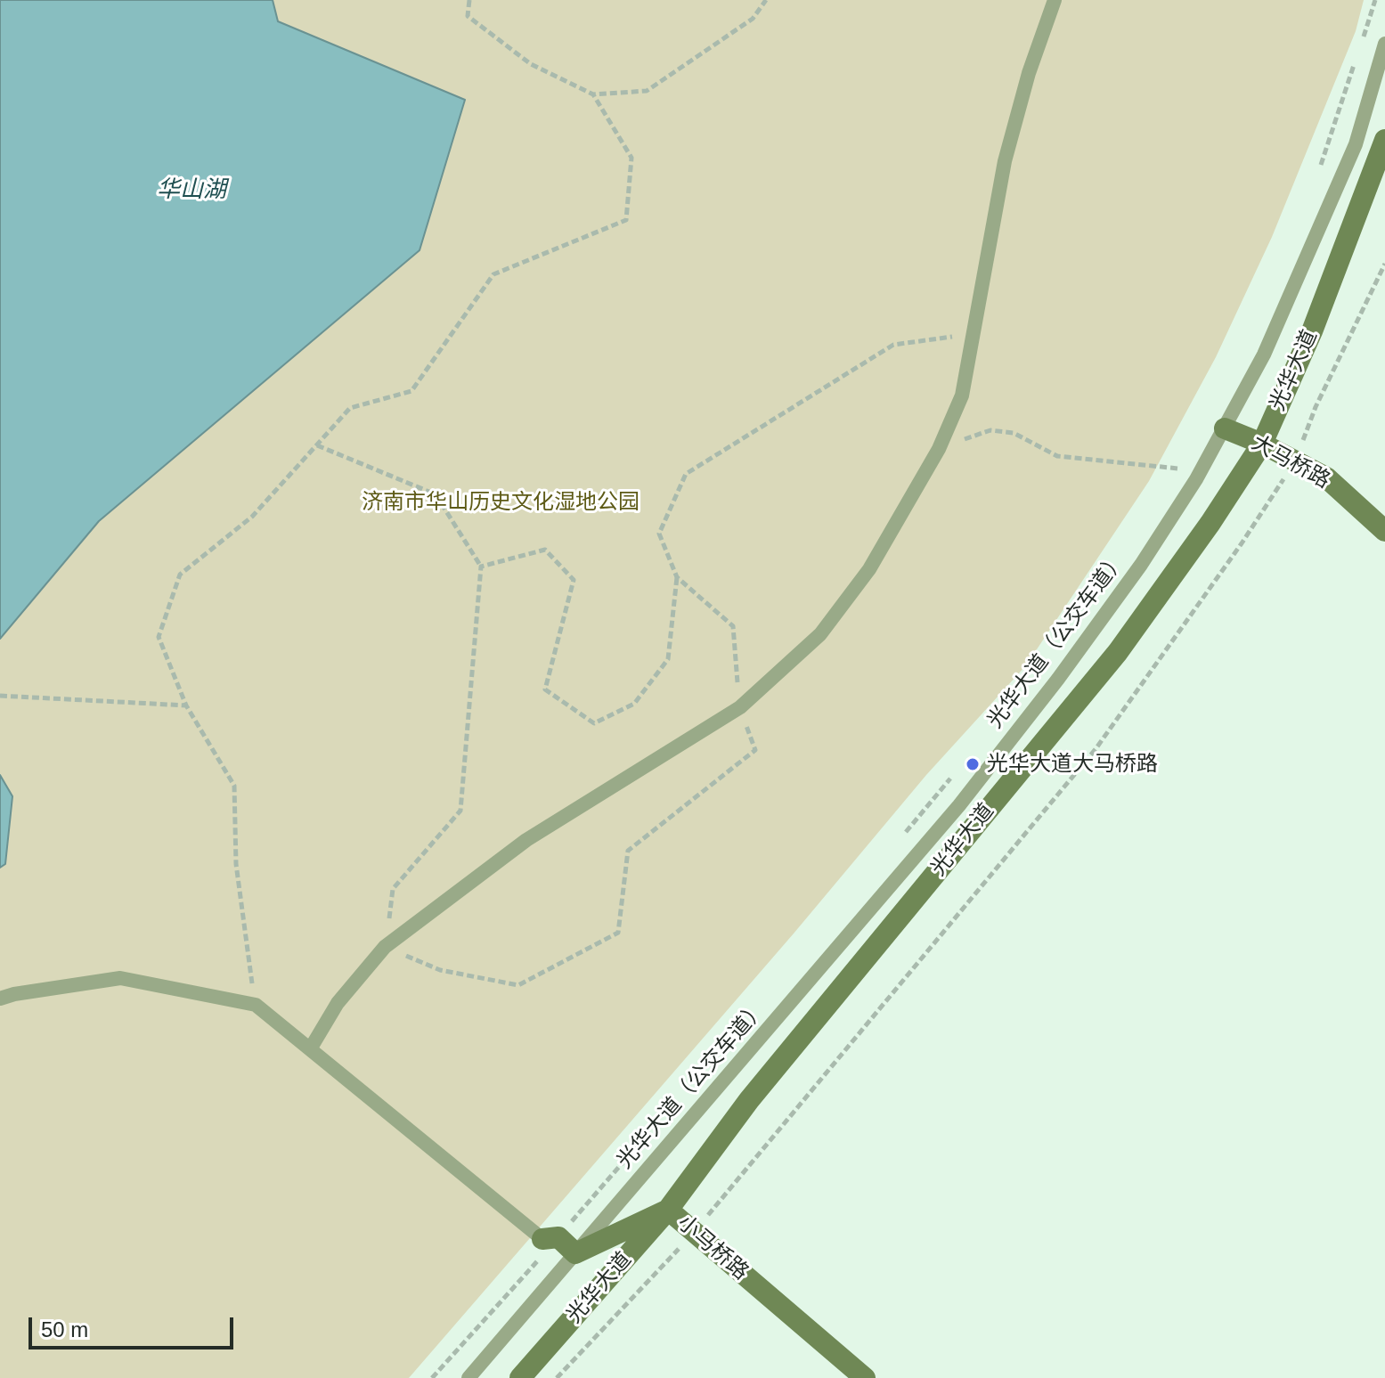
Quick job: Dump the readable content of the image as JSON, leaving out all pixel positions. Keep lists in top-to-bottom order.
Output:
{
  "streets": {
    "main road": ["光华大道", "大马桥路", "小马桥路"],
    "lane": ["光华大道（公交车道）"]
  },
  "crossings": [
    ["光华大道", "大马桥路"],
    ["光华大道", "小马桥路"],
    ["大马桥路", "光华大道（公交车道）"],
    ["光华大道（公交车道）", "小马桥路"]
  ],
  "water": ["华山湖"],
  "parks": ["济南市华山历史文化湿地公园"],
  "places": ["光华大道大马桥路"],
  "scale_bar": "50 m"
}
